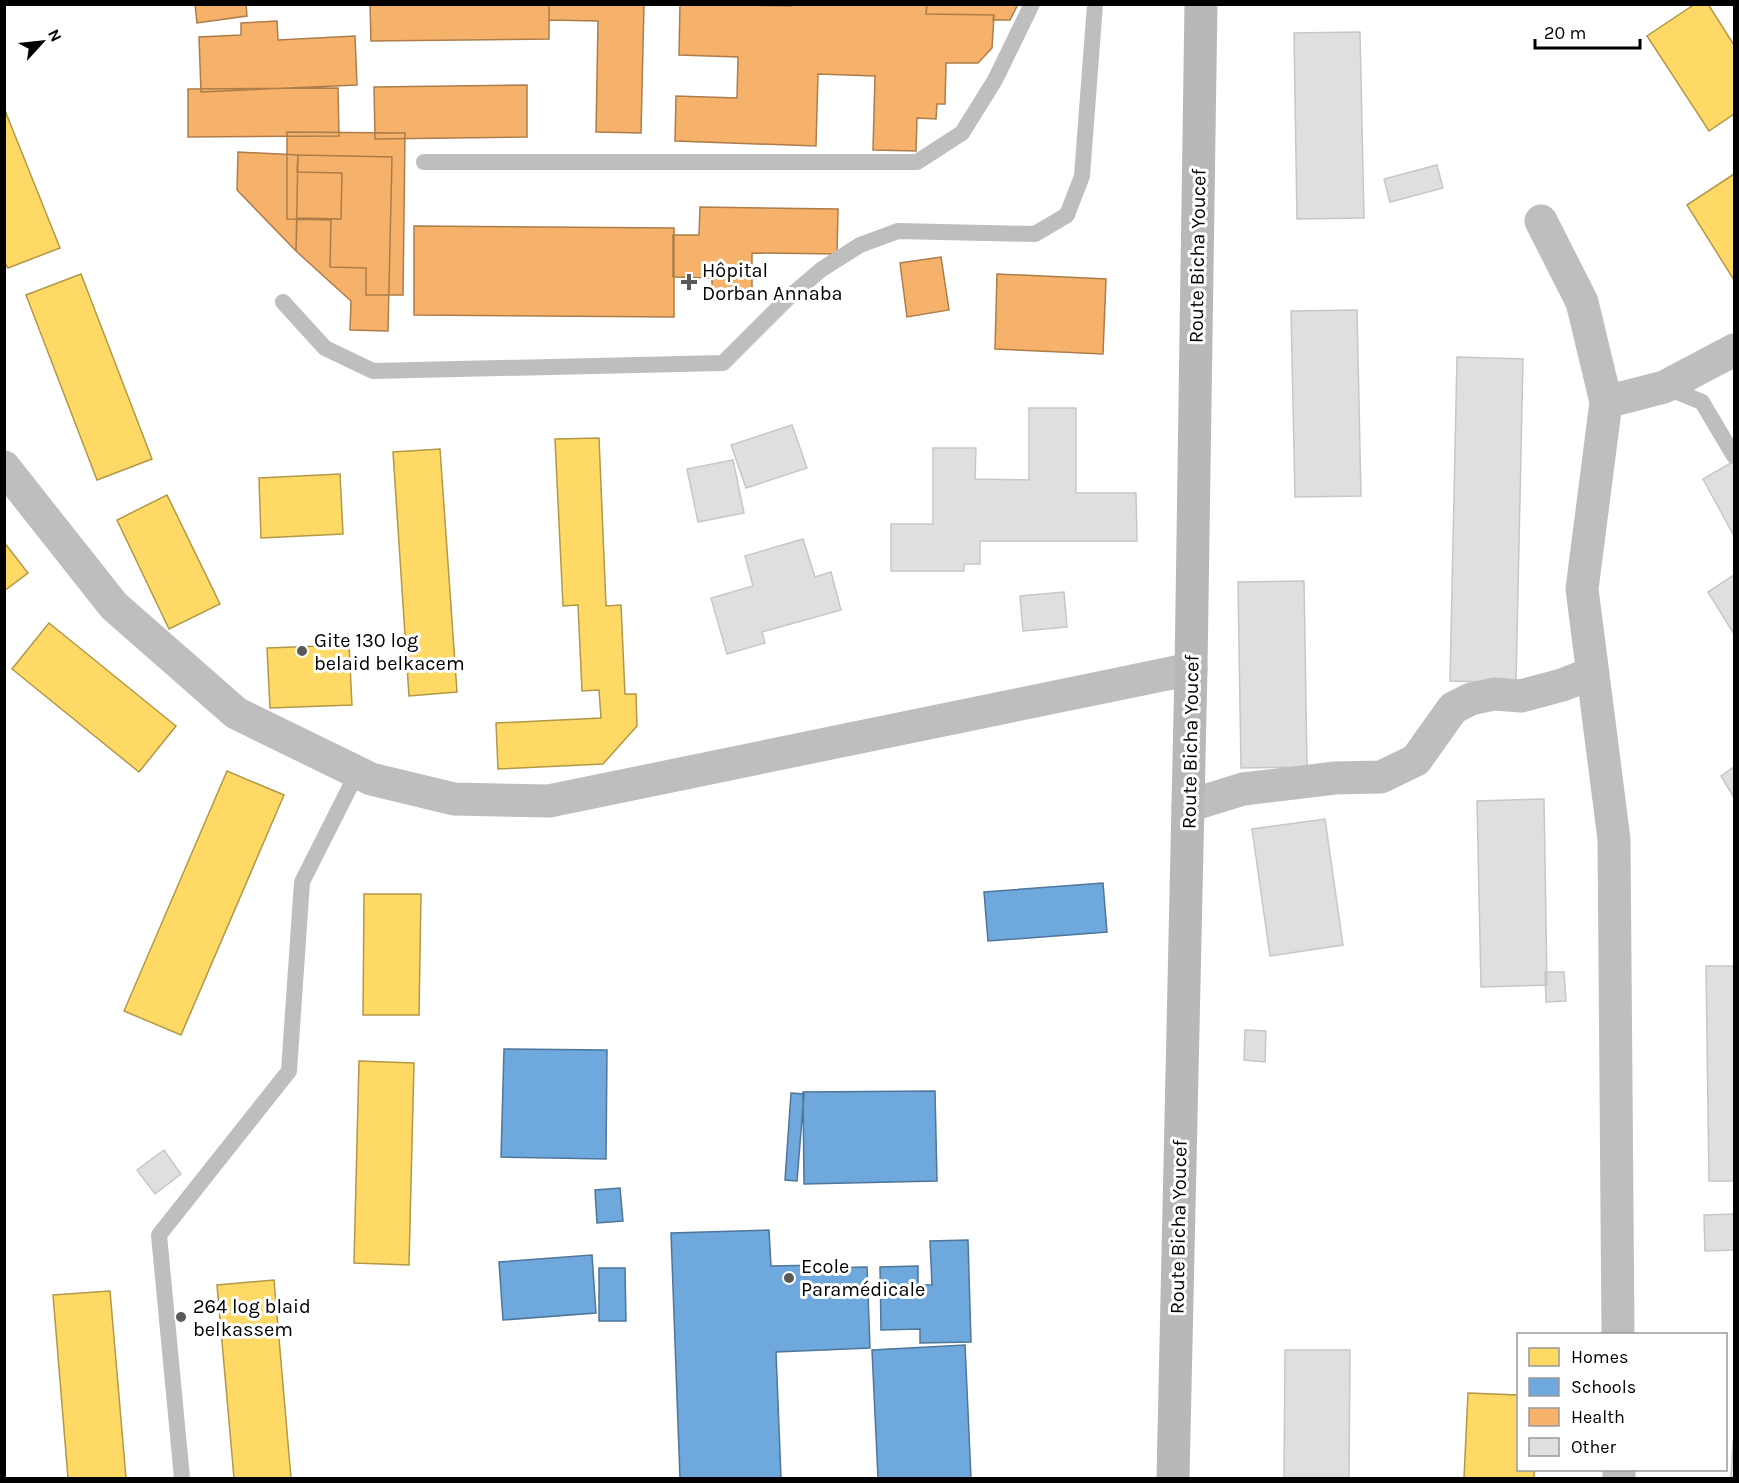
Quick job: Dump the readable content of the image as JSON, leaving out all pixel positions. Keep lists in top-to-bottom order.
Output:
{
  "streets": {
    "main road": ["Route Bicha Youcef"]
  },
  "places": {
    "health": ["Hôpital Dorban Annaba"],
    "other": ["Gite 130 log belaid belkacem", "Ecole Paramédicale", "264 log blaid belkassem"]
  },
  "legend": [
    "Homes",
    "Schools",
    "Health",
    "Other"
  ],
  "scale_bar": "20 m",
  "north": "top right"
}
